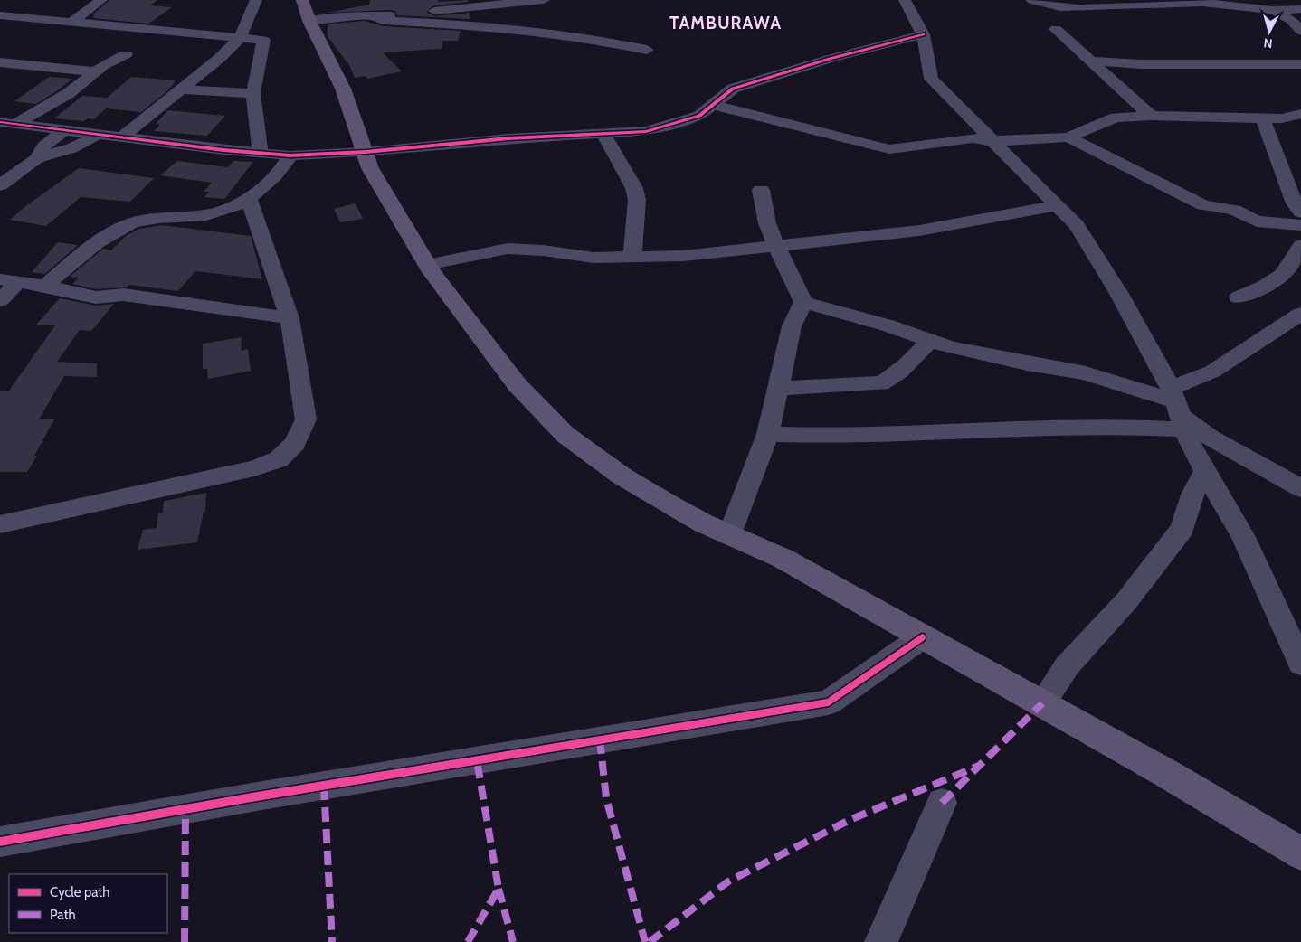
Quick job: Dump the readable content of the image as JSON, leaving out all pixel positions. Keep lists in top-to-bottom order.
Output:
{
  "districts": ["TAMBURAWA"],
  "legend": ["Cycle path", "Path"],
  "north": "bottom"
}
